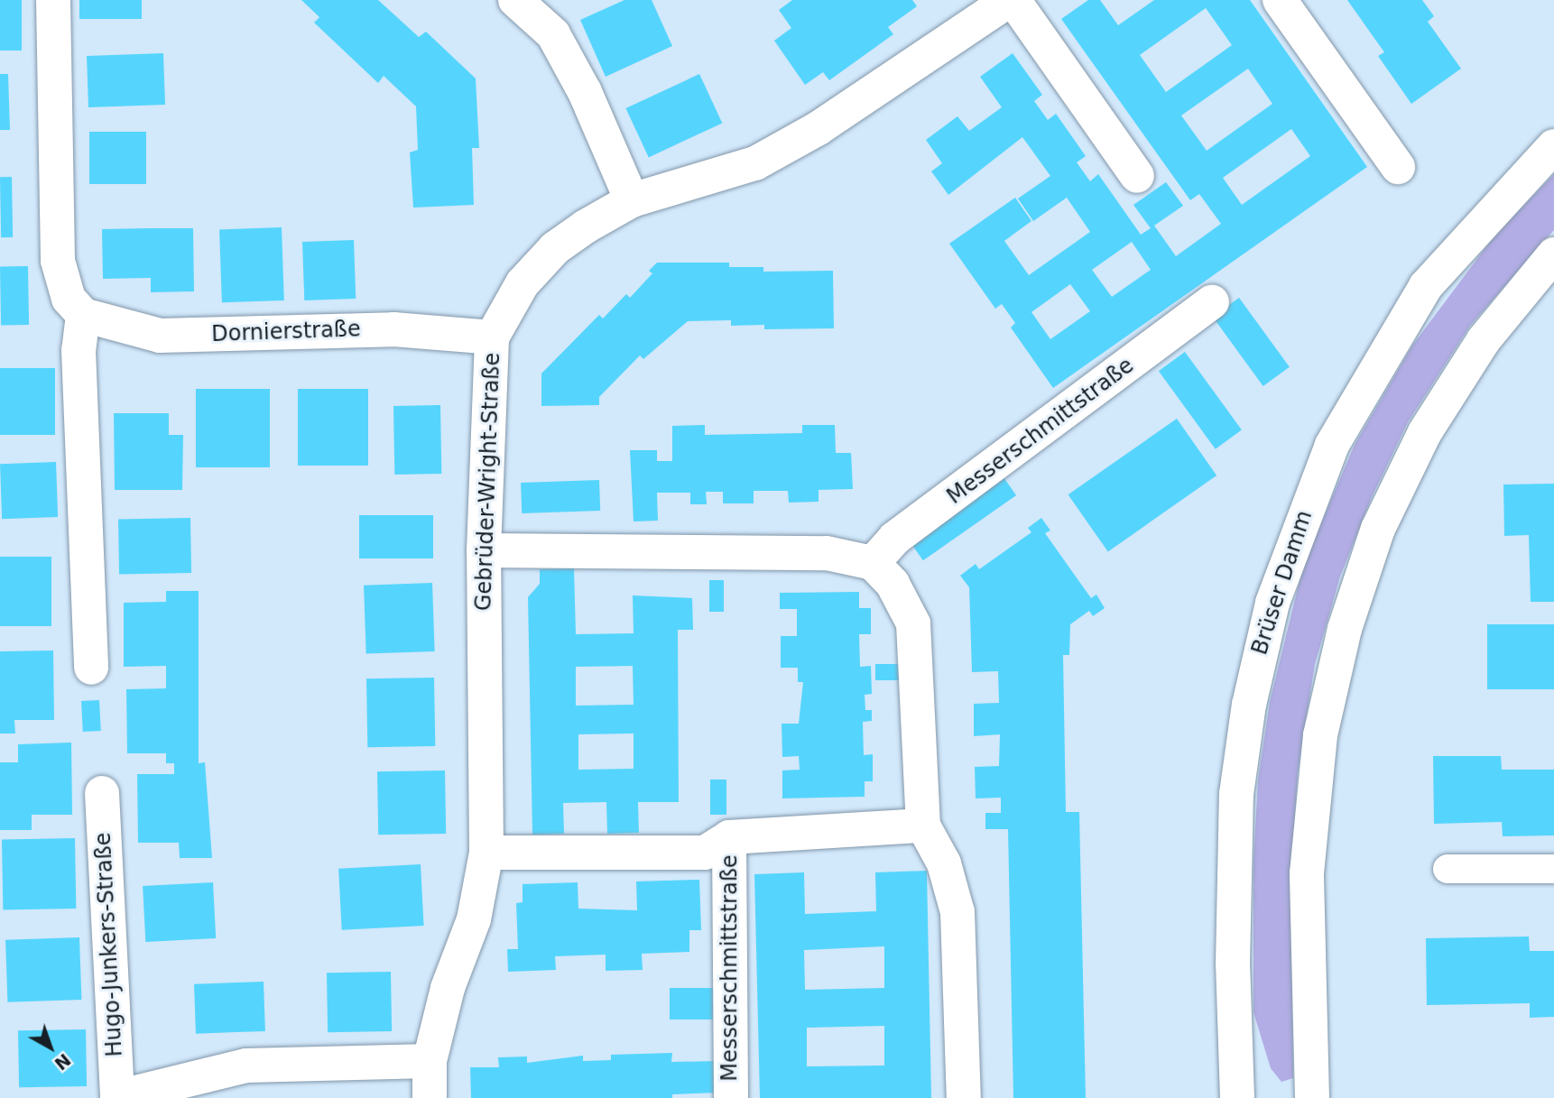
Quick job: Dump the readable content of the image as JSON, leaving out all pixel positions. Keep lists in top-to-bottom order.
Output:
{
  "streets": {
    "street": [
      "Dornierstraße",
      "Messerschmittstraße",
      "Gebrüder-Wright-Straße",
      "Brüser Damm",
      "Hugo-Junkers-Straße"
    ]
  },
  "crossings": [
    ["Dornierstraße", "Gebrüder-Wright-Straße"],
    ["Messerschmittstraße", "Gebrüder-Wright-Straße"],
    ["Gebrüder-Wright-Straße", "Hugo-Junkers-Straße"]
  ],
  "north": "bottom right"
}
